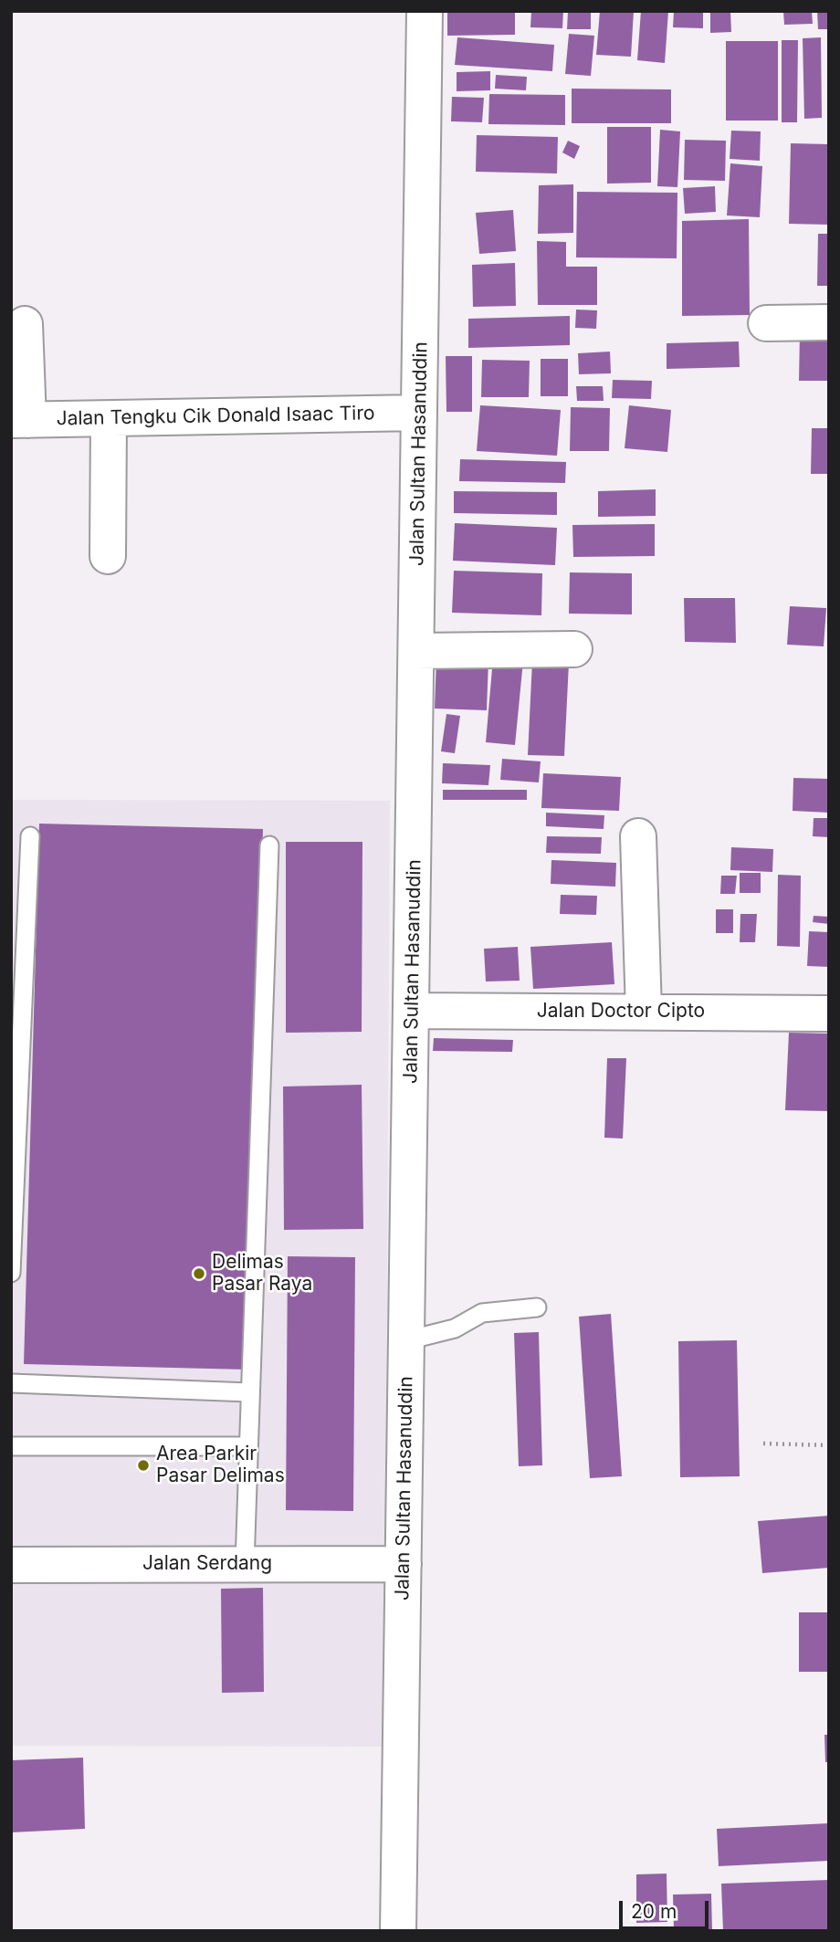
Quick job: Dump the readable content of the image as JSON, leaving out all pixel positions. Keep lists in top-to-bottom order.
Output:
{
  "streets": {
    "street": [
      "Jalan Tengku Cik Donald Isaac Tiro",
      "Jalan Sultan Hasanuddin",
      "Jalan Doctor Cipto",
      "Jalan Serdang"
    ]
  },
  "crossings": [
    ["Jalan Tengku Cik Donald Isaac Tiro", "Jalan Sultan Hasanuddin"],
    ["Jalan Sultan Hasanuddin", "Jalan Doctor Cipto"],
    ["Jalan Sultan Hasanuddin", "Jalan Serdang"]
  ],
  "places": ["Delimas Pasar Raya", "Area Parkir Pasar Delimas"],
  "scale_bar": "20 m"
}
